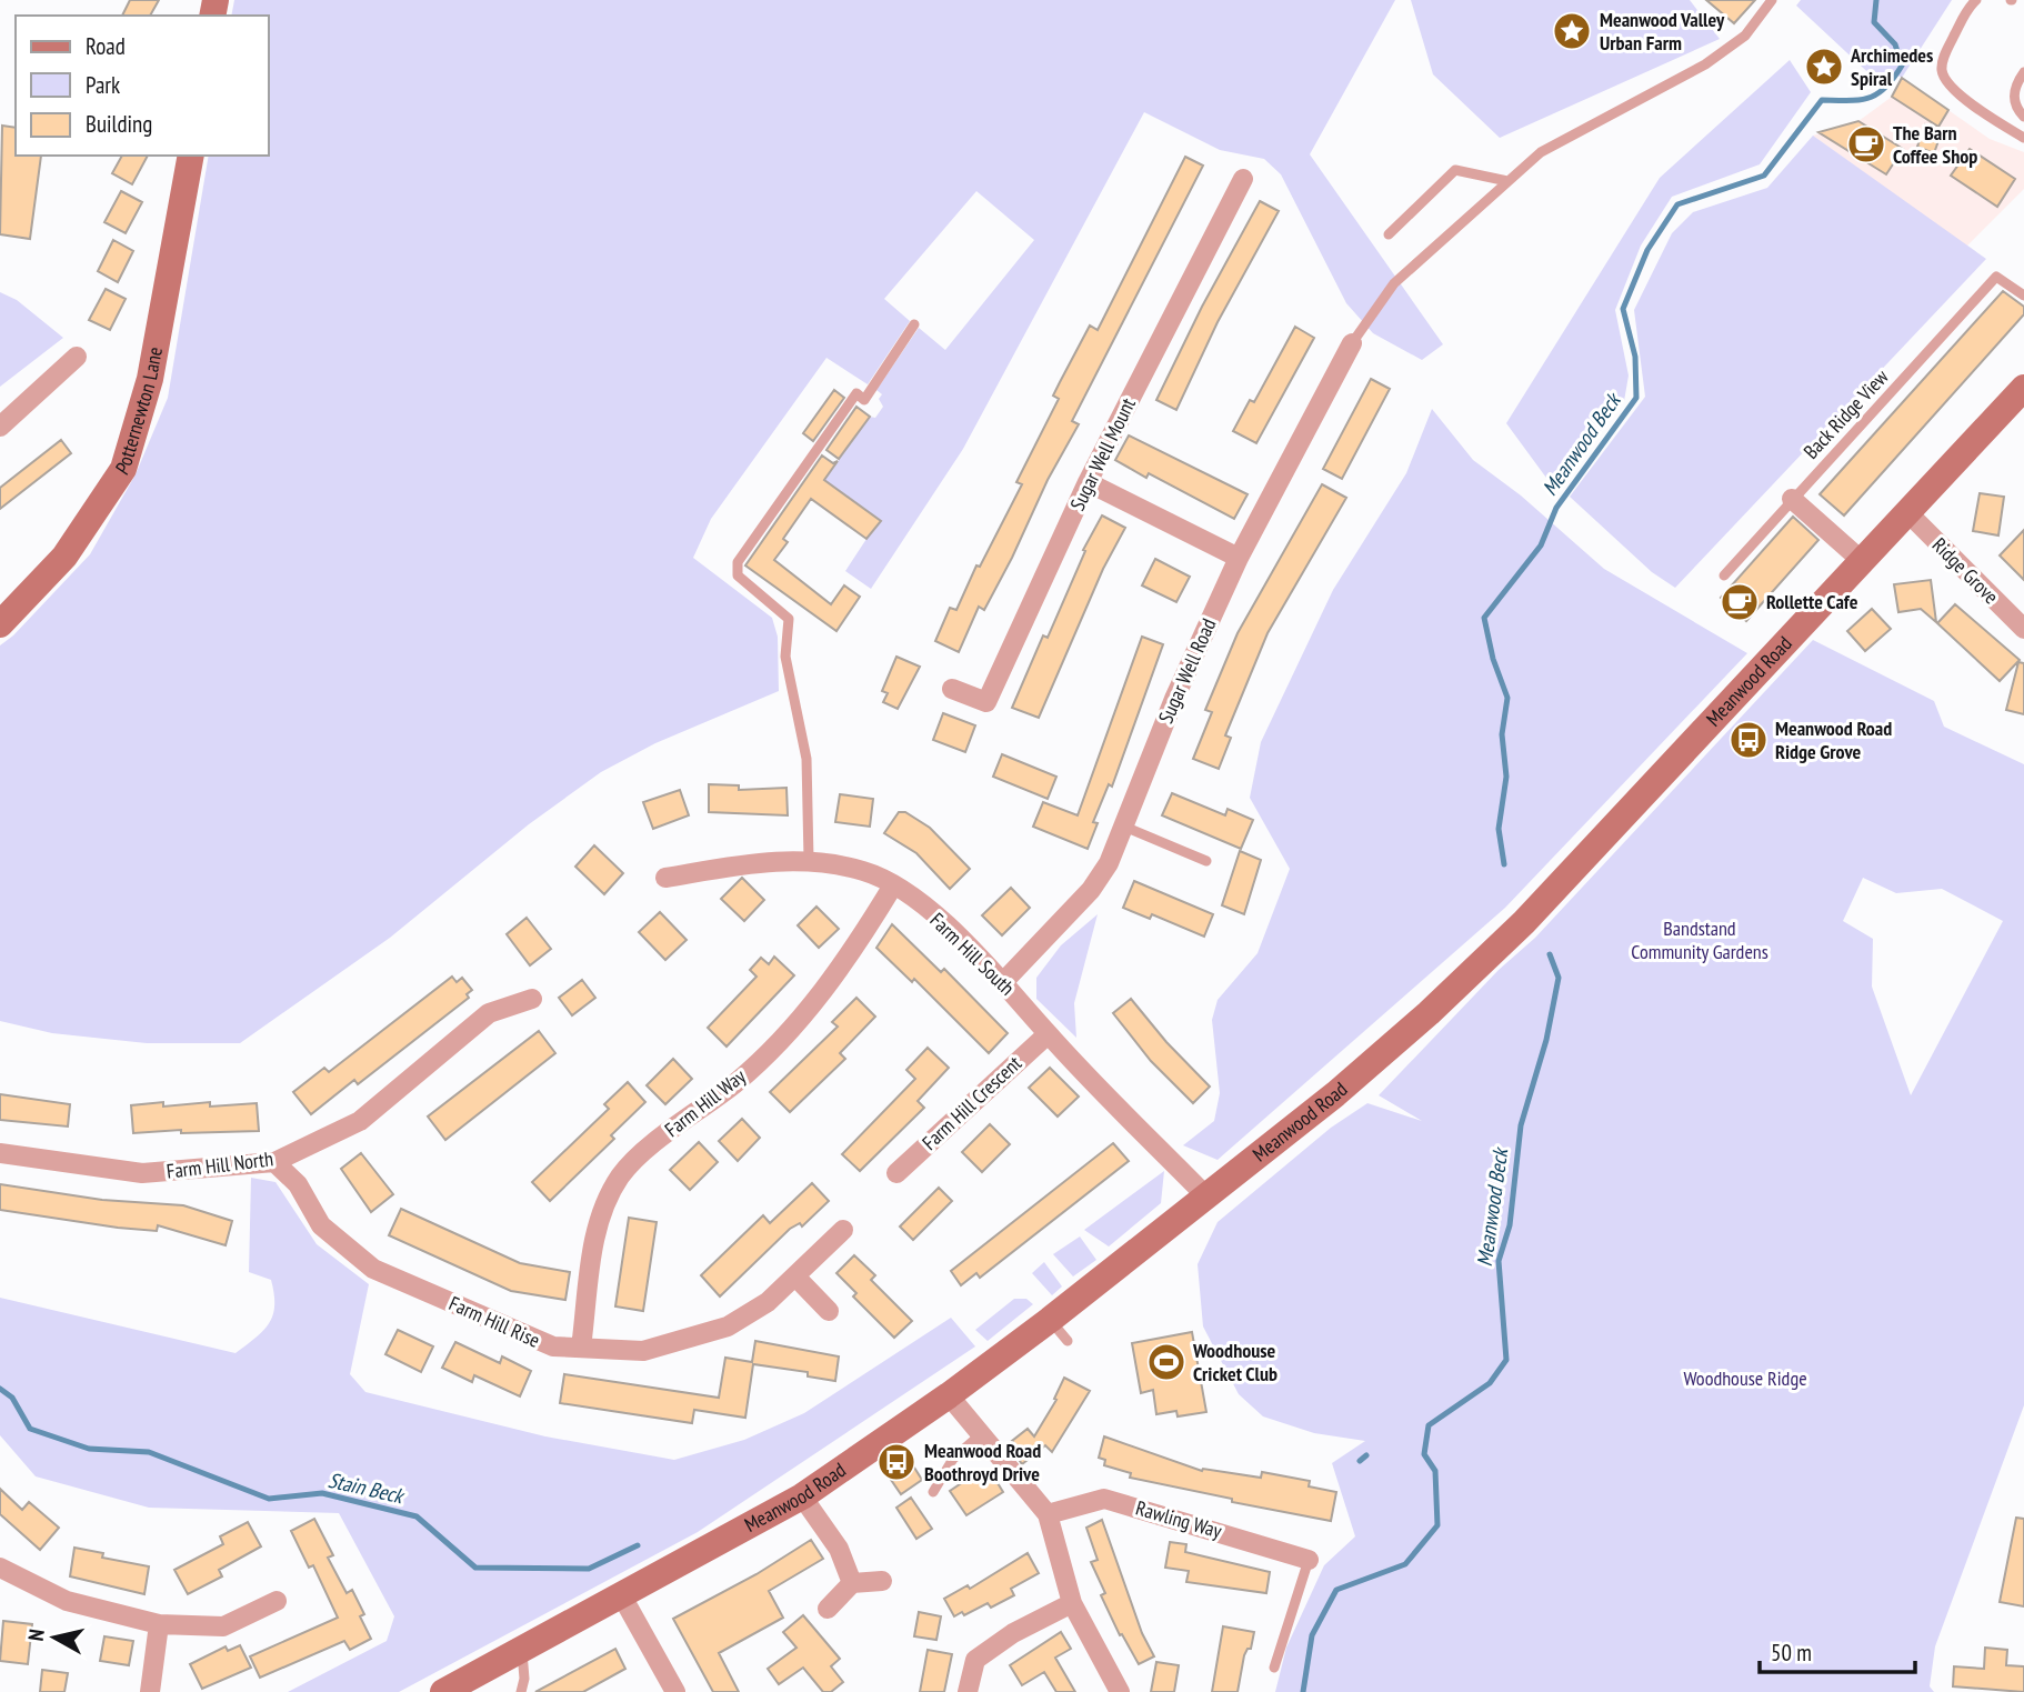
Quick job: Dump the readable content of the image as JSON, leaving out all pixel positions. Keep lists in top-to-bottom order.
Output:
{
  "streets": {
    "street": [
      "Potternewton Lane",
      "Sugar Well Mount",
      "Ridge Grove",
      "Sugar Well Road",
      "Meanwood Road",
      "Farm Hill South",
      "Farm Hill Way",
      "Farm Hill Crescent",
      "Farm Hill North",
      "Farm Hill Rise",
      "Rawling Way"
    ],
    "lane": ["Back Ridge View"]
  },
  "crossings": [
    ["Ridge Grove", "Meanwood Road"],
    ["Sugar Well Road", "Farm Hill South"],
    ["Meanwood Road", "Farm Hill South"],
    ["Farm Hill South", "Farm Hill Way"],
    ["Farm Hill South", "Farm Hill Crescent"],
    ["Farm Hill Way", "Farm Hill Rise"],
    ["Farm Hill North", "Farm Hill Rise"]
  ],
  "water": ["Meanwood Beck", "Stain Beck"],
  "parks": ["Bandstand Community Gardens", "Woodhouse Ridge"],
  "places": {
    "place": ["Meanwood Valley Urban Farm", "Archimedes Spiral"],
    "cafe": ["The Barn Coffee Shop", "Rollette Cafe"],
    "bus stop": ["Meanwood Road Ridge Grove", "Meanwood Road Boothroyd Drive"],
    "sports": ["Woodhouse Cricket Club"]
  },
  "legend": ["Road", "Park", "Building"],
  "scale_bar": "50 m",
  "north": "left"
}
